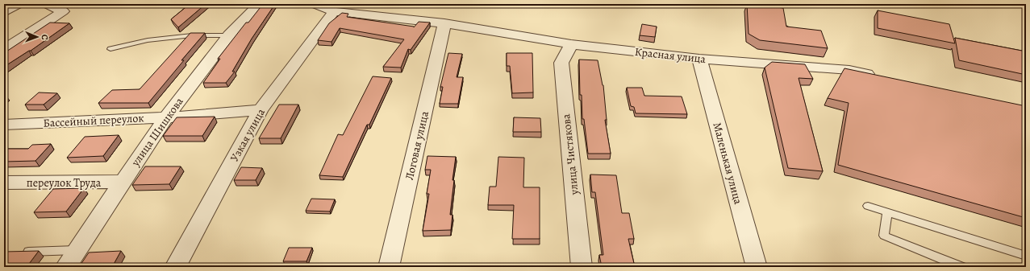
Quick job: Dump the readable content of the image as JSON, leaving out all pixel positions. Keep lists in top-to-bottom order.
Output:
{
  "streets": {
    "street": [
      "Красная улица",
      "Бассейный переулок",
      "улица Шишкова",
      "Узкая улица",
      "Логовая улица",
      "улица Чистякова",
      "Маленькая улица",
      "переулок Труда"
    ]
  },
  "crossings": [
    ["Красная улица", "Узкая улица"],
    ["Красная улица", "Логовая улица"],
    ["Красная улица", "улица Чистякова"],
    ["Красная улица", "Маленькая улица"],
    ["Бассейный переулок", "улица Шишкова"],
    ["Бассейный переулок", "Узкая улица"],
    ["улица Шишкова", "переулок Труда"]
  ],
  "north": "right"
}
